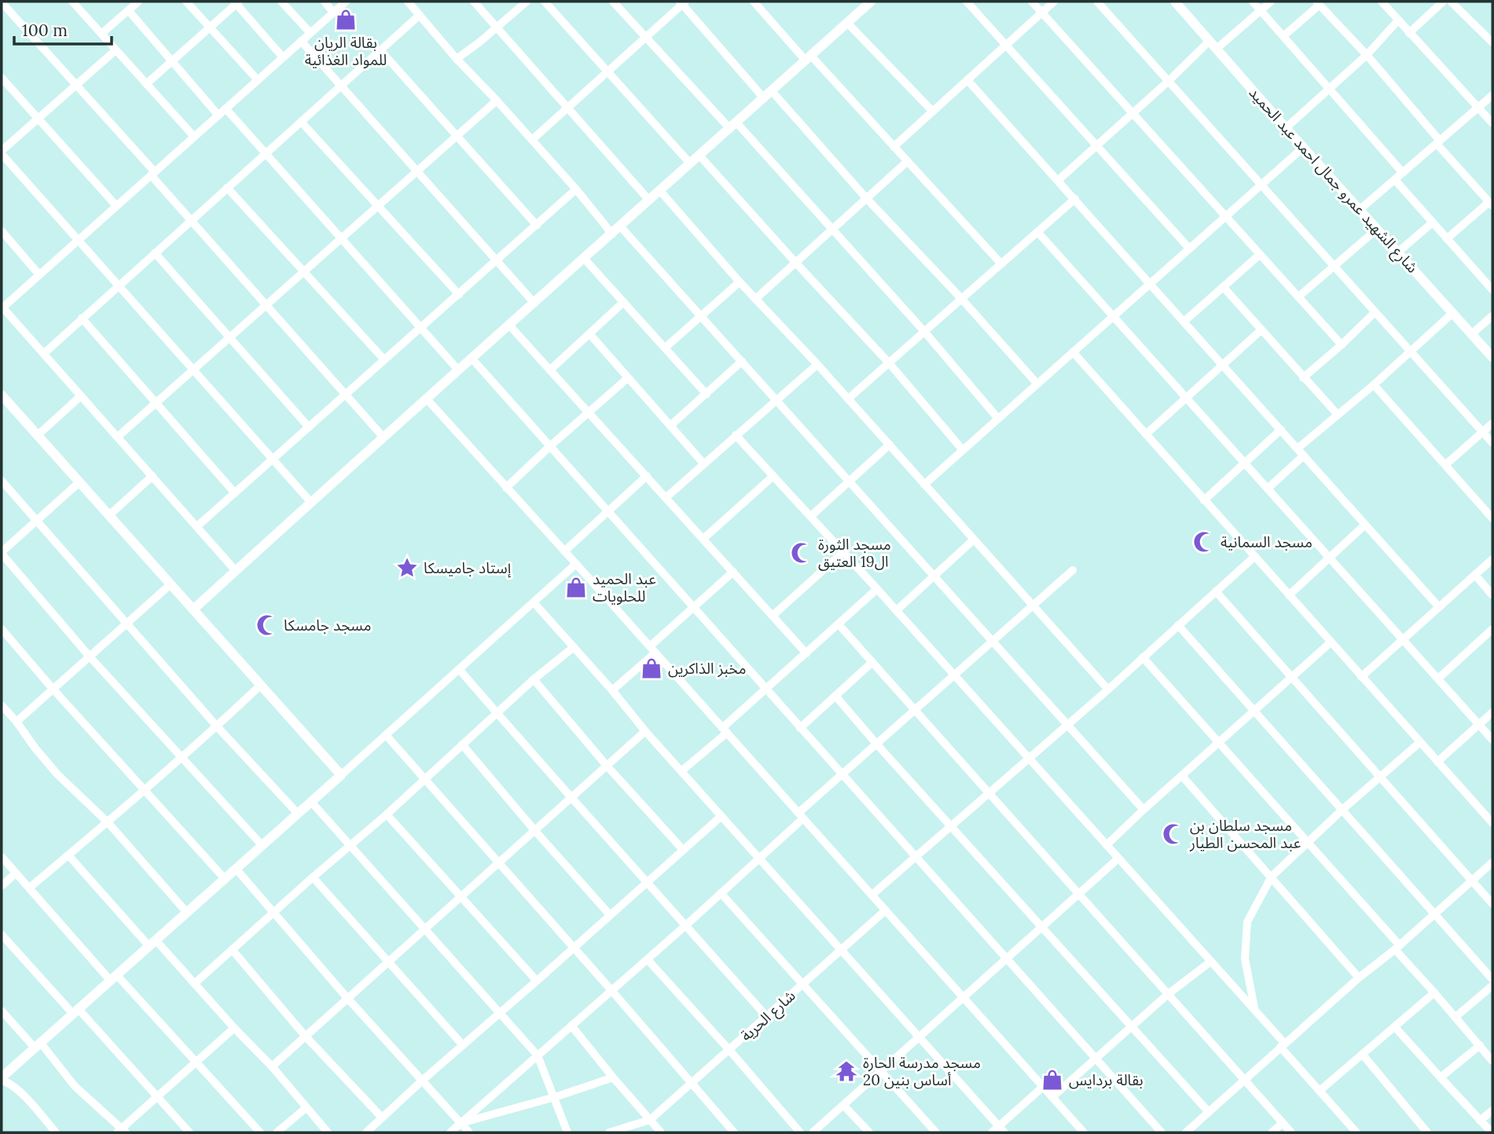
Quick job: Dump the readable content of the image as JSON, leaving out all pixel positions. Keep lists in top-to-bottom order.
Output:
{
  "streets": {
    "street": ["شارع الشهيد عمرو جمال احمد عبد الحميد", "شارع الحرية"]
  },
  "places": {
    "shop": [
      "بقالة الريان للمواد الغذائية",
      "عبد الحميد للحلويات",
      "مخبز الذاكرين",
      "بقالة بردايس"
    ],
    "mosque": [
      "مسجد السمانية",
      "مسجد الثورة ال19 العتيق",
      "مسجد جامسكا",
      "مسجد سلطان بن عبد المحسن الطيار"
    ],
    "place": ["إستاد جاميسكا"],
    "temple": ["مسجد مدرسة الحارة 20 أساس بنين"]
  },
  "scale_bar": "100 m"
}
